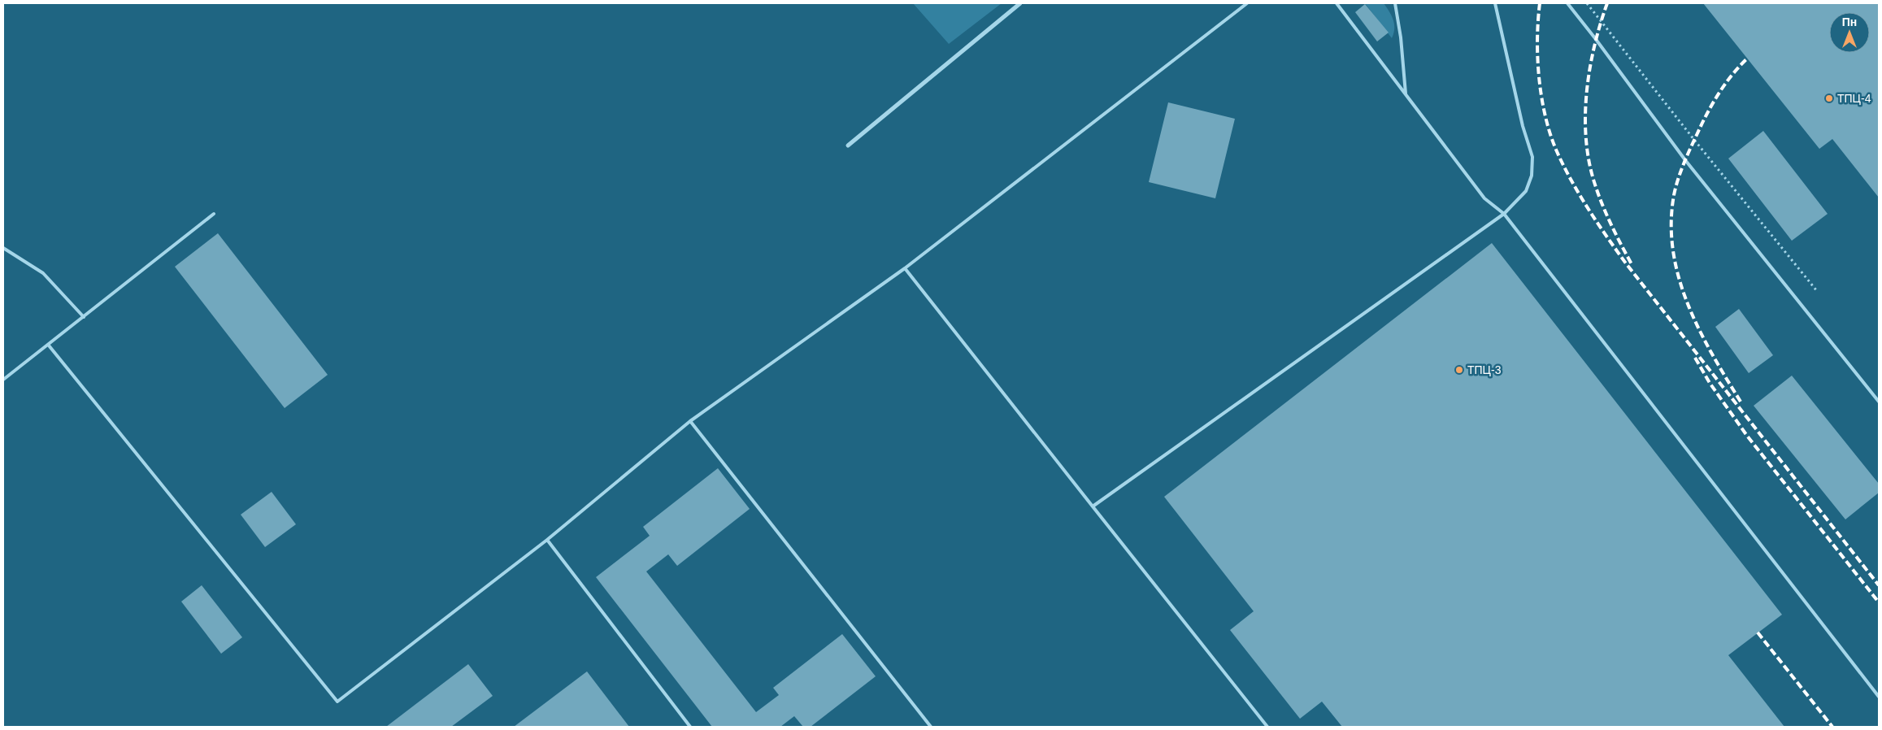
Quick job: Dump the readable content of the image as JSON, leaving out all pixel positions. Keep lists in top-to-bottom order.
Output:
{
  "places": ["ТПЦ-4", "ТПЦ-3"],
  "north": "top"
}
